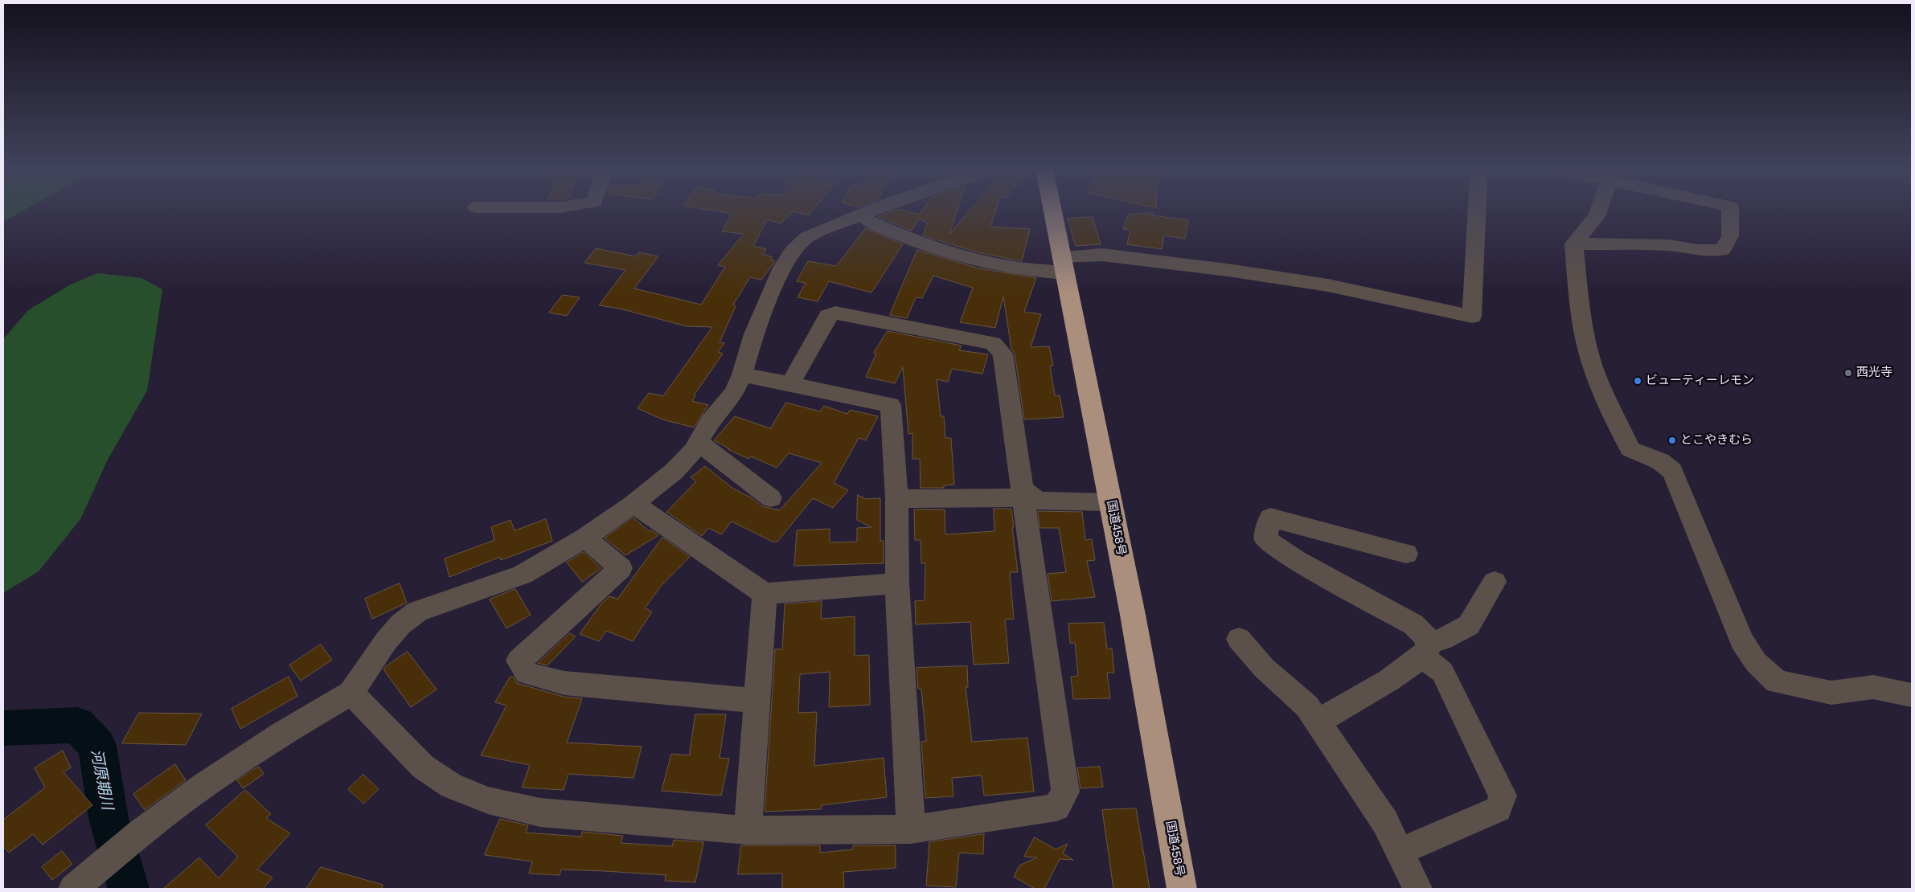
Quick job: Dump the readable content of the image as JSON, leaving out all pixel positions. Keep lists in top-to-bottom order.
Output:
{
  "streets": {
    "highway": ["国道458号"]
  },
  "water": ["河原期川"],
  "places": ["西光寺", "ビューティーレモン", "とこやきむら"]
}
